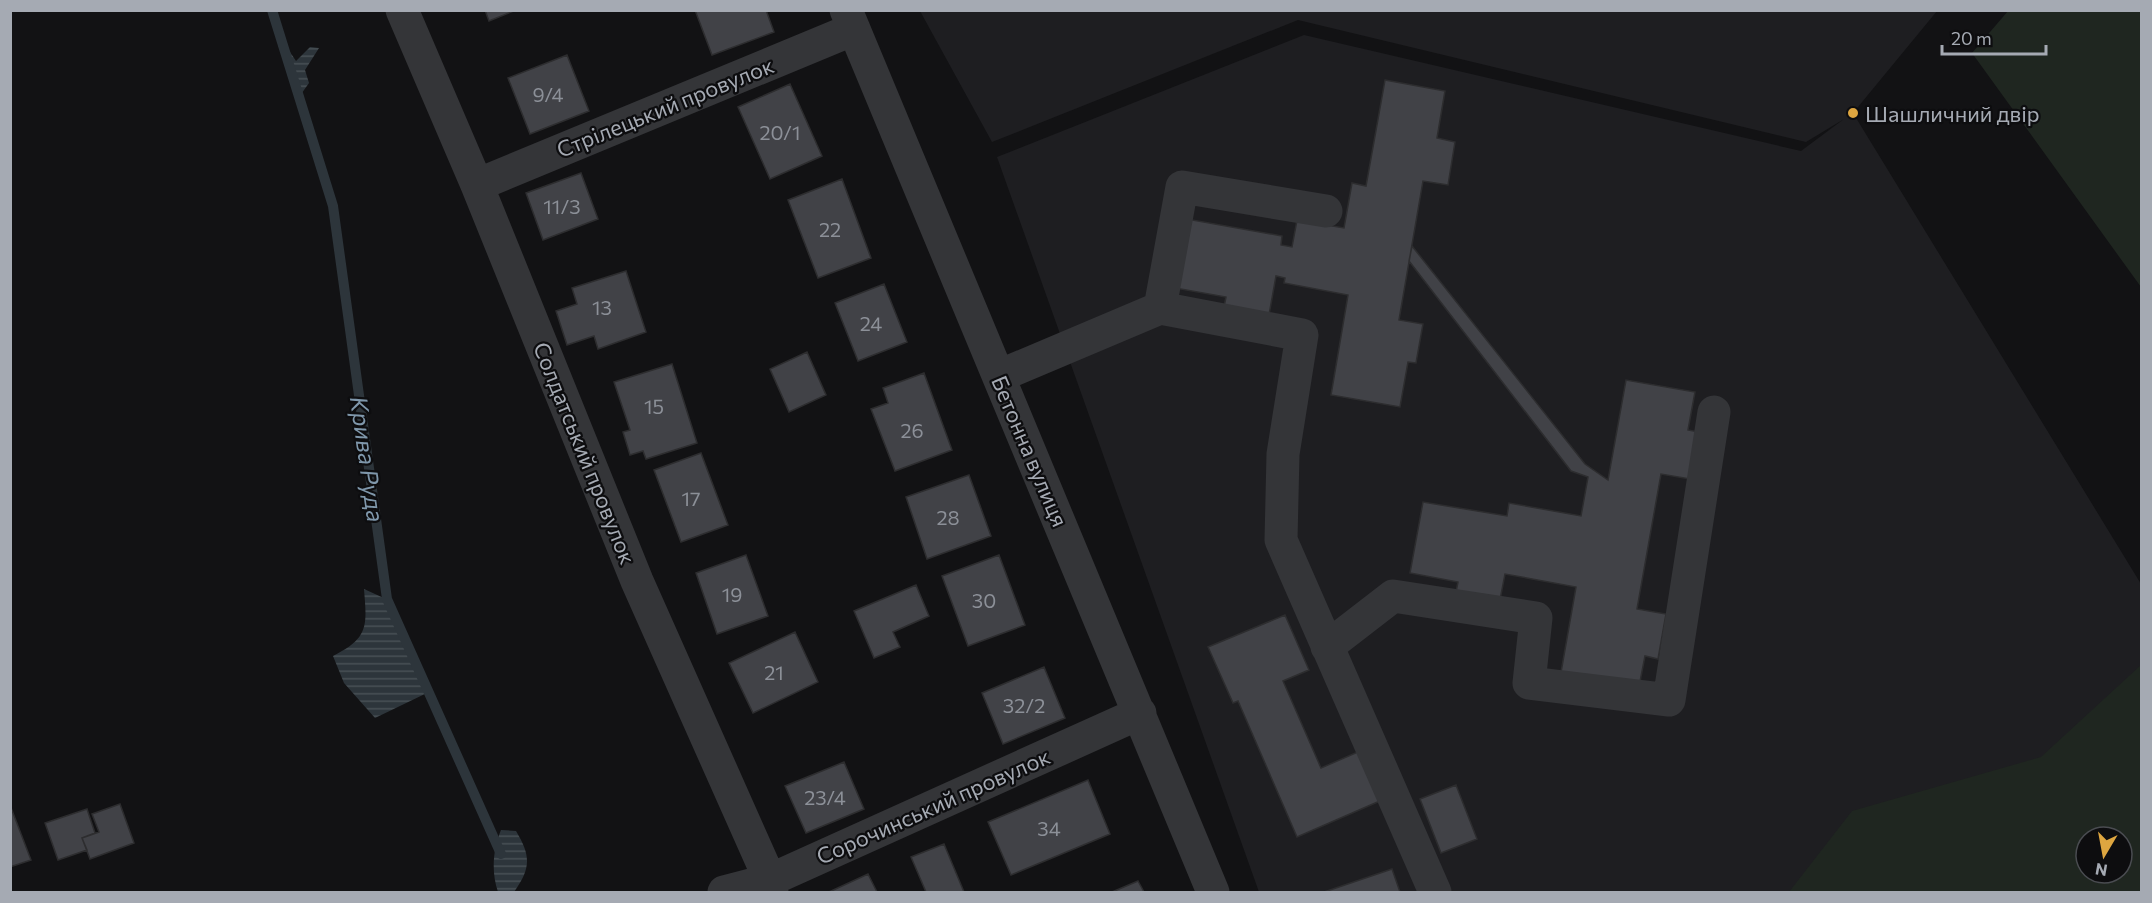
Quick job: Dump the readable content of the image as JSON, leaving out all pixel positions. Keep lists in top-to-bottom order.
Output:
{
  "streets": {
    "street": [
      "Стрілецький провулок",
      "Бетонна вулиця",
      "Солдатський провулок",
      "Сорочинський провулок"
    ]
  },
  "crossings": [
    ["Стрілецький провулок", "Бетонна вулиця"],
    ["Стрілецький провулок", "Солдатський провулок"],
    ["Бетонна вулиця", "Сорочинський провулок"],
    ["Солдатський провулок", "Сорочинський провулок"]
  ],
  "water": ["Крива Руда"],
  "places": ["Шашличний двір"],
  "house_numbers": [
    "9/4",
    "20/1",
    "11/3",
    "22",
    "13",
    "24",
    "15",
    "26",
    "17",
    "28",
    "19",
    "30",
    "21",
    "32/2",
    "23/4",
    "34"
  ],
  "scale_bar": "20 m",
  "north": "bottom"
}
